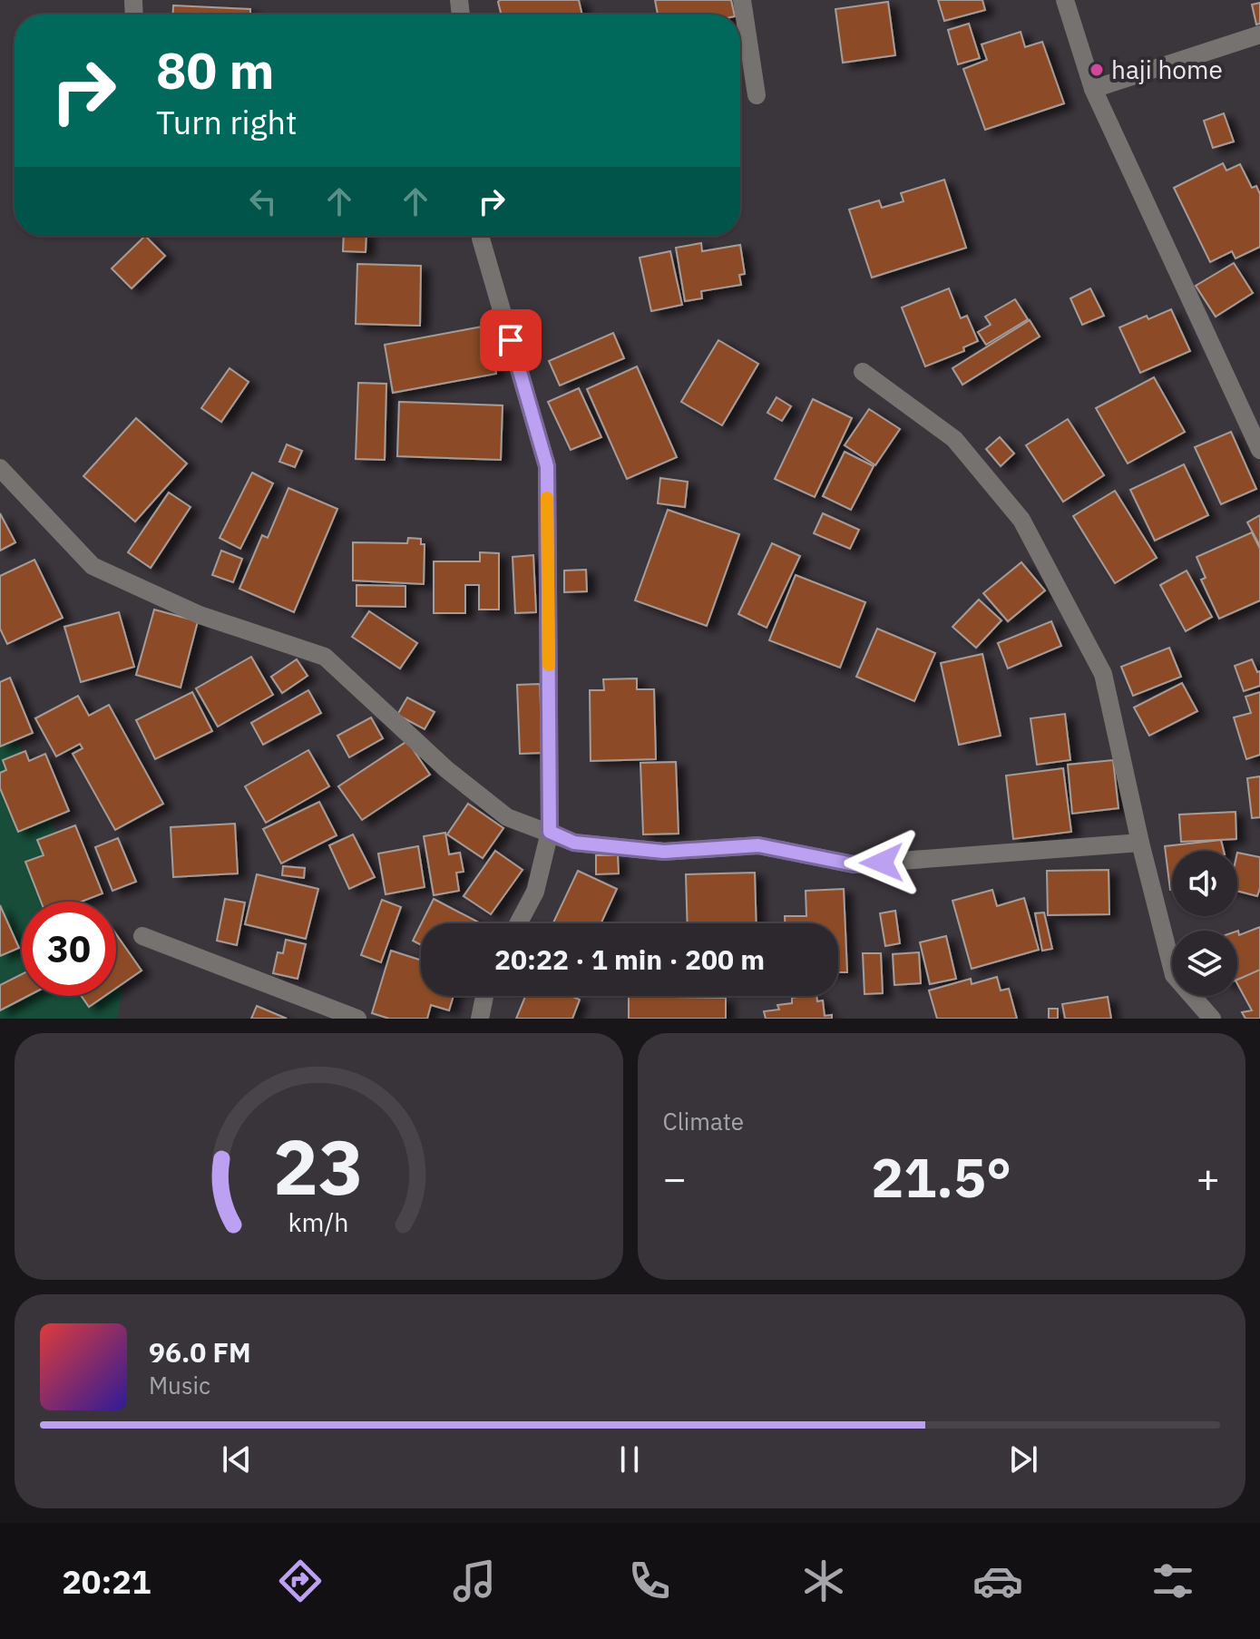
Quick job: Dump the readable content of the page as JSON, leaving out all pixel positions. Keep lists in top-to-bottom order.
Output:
{
  "places": ["haji home"],
  "page": {
    "turn": ["80 m", "Turn right"],
    "limit": "30",
    "trip": "20:22 · 1 min · 200 m",
    "tile": "Climate",
    "heat": ["−", "21.5°", "+"],
    "song": ["96.0 FM", "Music"],
    "tabs": "20:21",
    "gauge": ["23", "km/h"]
  }
}
